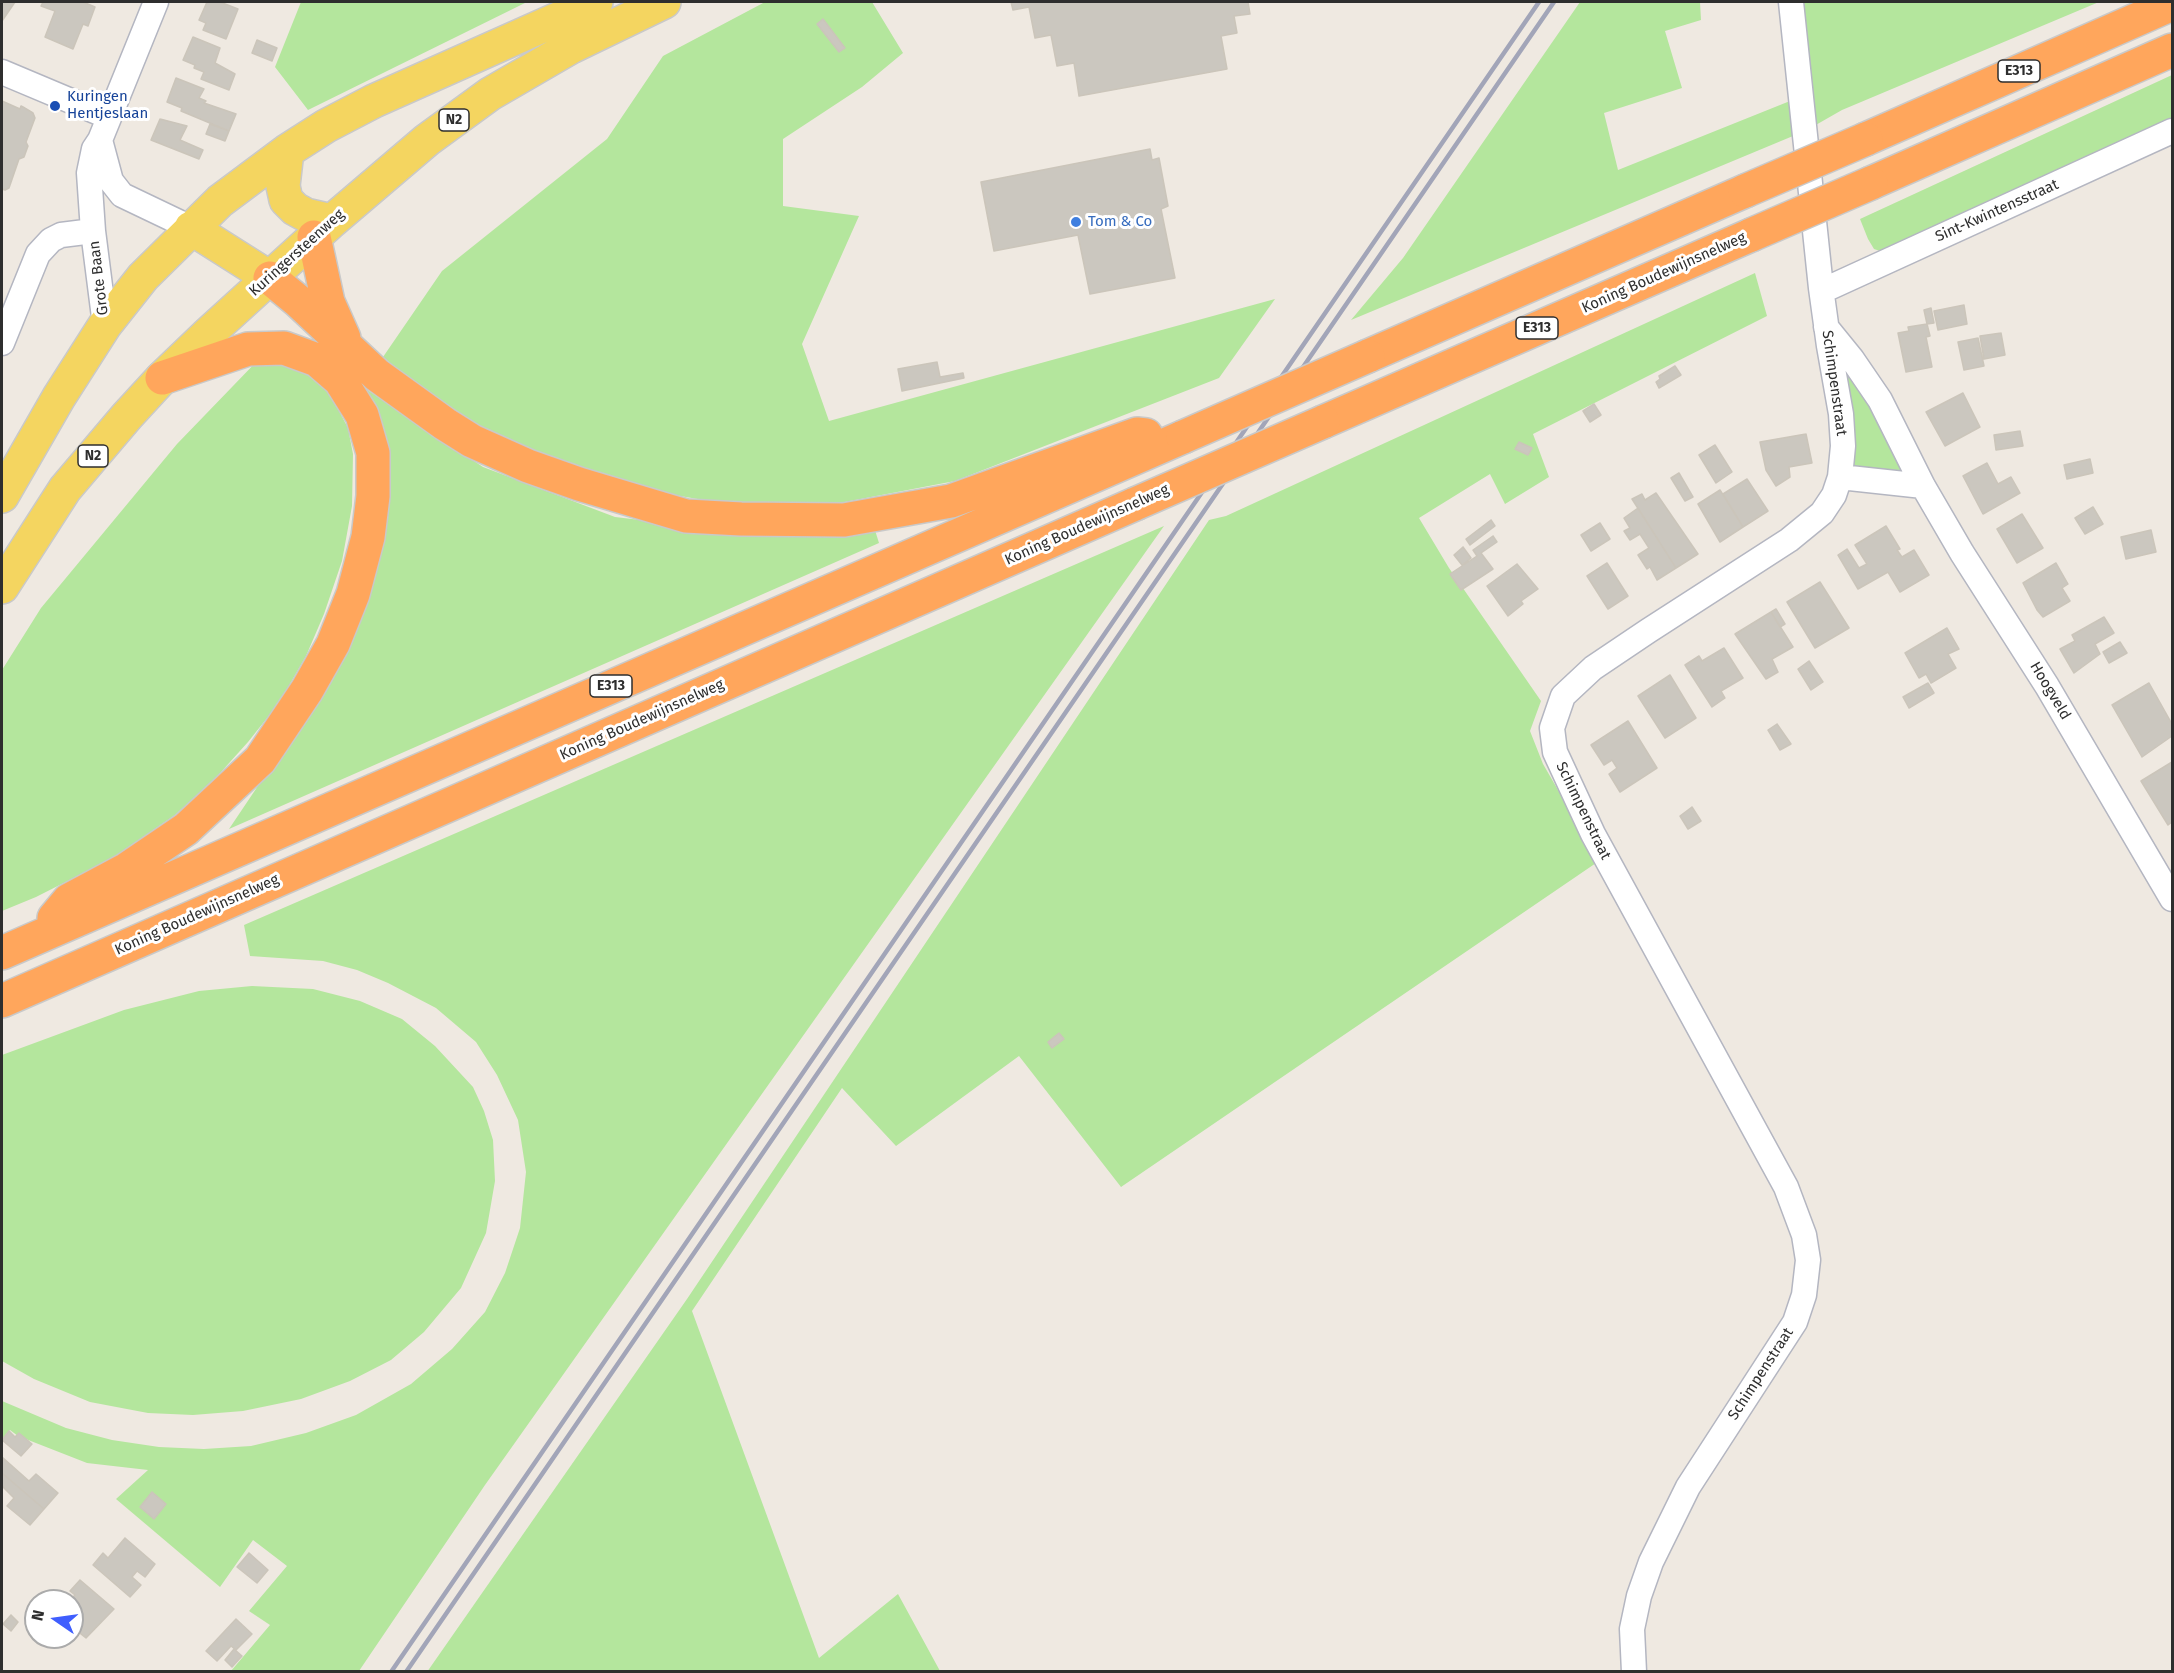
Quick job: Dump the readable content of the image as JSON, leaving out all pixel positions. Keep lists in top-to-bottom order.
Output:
{
  "streets": {
    "highway": ["E313", "Koning Boudewijnsnelweg"],
    "main road": ["N2", "Kuringersteenweg"],
    "street": [
      "Sint-Kwintensstraat",
      "Grote Baan",
      "Schimpenstraat",
      "Hoogveld"
    ]
  },
  "crossings": [
    ["Sint-Kwintensstraat", "Schimpenstraat"],
    ["Schimpenstraat", "Hoogveld"]
  ],
  "places": ["Kuringen Hentjeslaan", "Tom & Co"],
  "north": "left"
}
